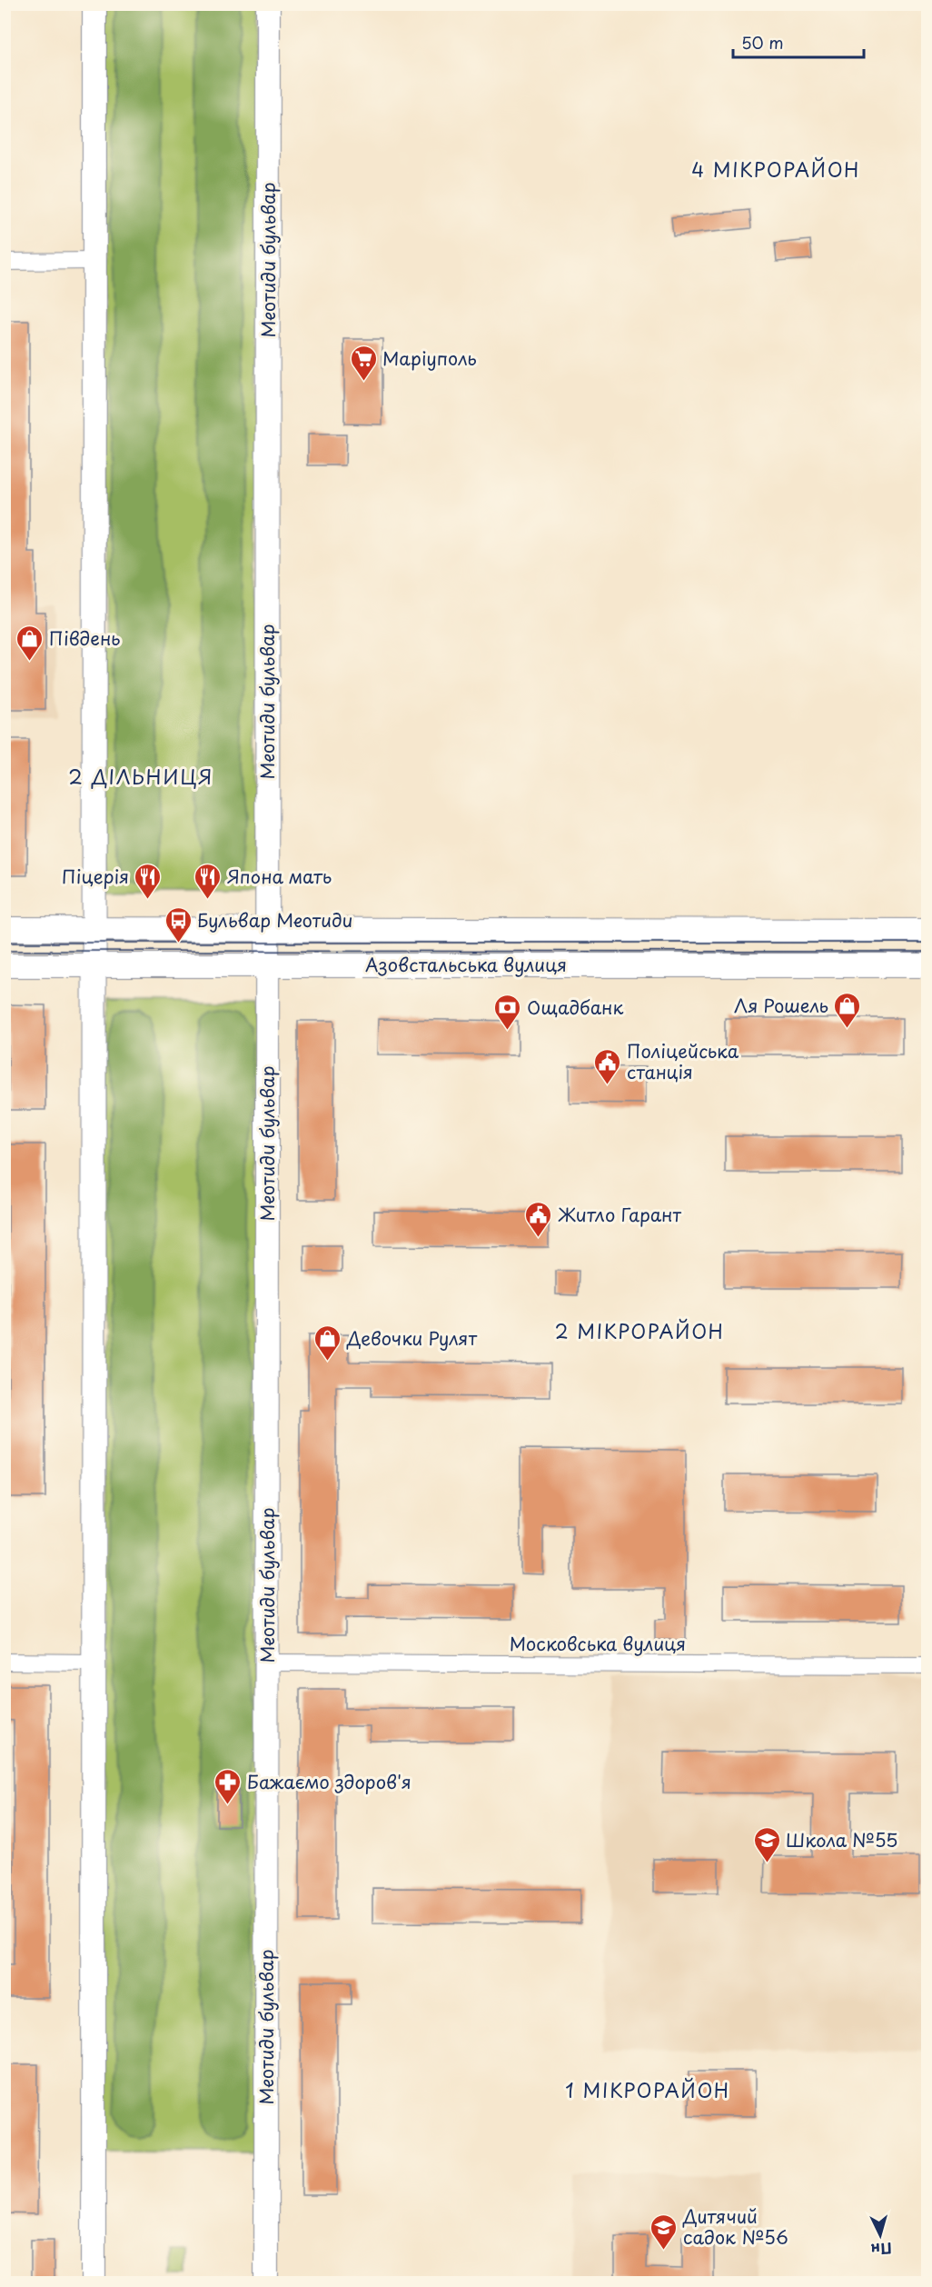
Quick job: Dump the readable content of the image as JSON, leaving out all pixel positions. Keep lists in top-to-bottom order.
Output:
{
  "streets": {
    "street": ["Меотиди бульвар", "Азовстальська вулиця", "Московська вулиця"]
  },
  "crossings": [
    ["Меотиди бульвар", "Азовстальська вулиця"],
    ["Меотиди бульвар", "Московська вулиця"]
  ],
  "districts": [
    "4 МІКРОРАЙОН",
    "2 ДІЛЬНИЦЯ",
    "2 МІКРОРАЙОН",
    "1 МІКРОРАЙОН"
  ],
  "places": {
    "supermarket": ["Маріуполь"],
    "shop": ["Південь", "Ля Рошель", "Девочки Рулят"],
    "restaurant": ["Піцерія", "Япона мать"],
    "bus stop": ["Бульвар Меотиди"],
    "bank": ["Ощадбанк"],
    "public building": ["Поліцейська станція", "Житло Гарант"],
    "pharmacy": ["Бажаємо здоров'я"],
    "school or university": ["Школа №55", "Дитячий садок №56"]
  },
  "scale_bar": "50 m",
  "north": "bottom"
}
